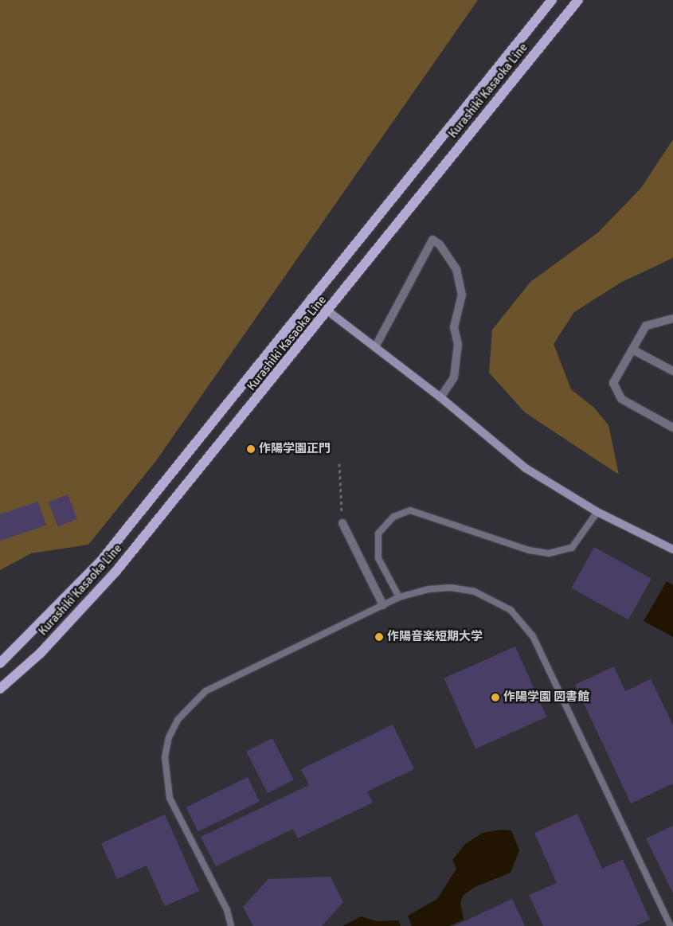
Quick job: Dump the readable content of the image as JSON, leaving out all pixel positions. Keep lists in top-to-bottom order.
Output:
{
  "streets": {
    "main road": ["Kurashiki Kasaoka Line"]
  },
  "places": ["作陽学園正門", "作陽音楽短期大学", "作陽学園 図書館"]
}
